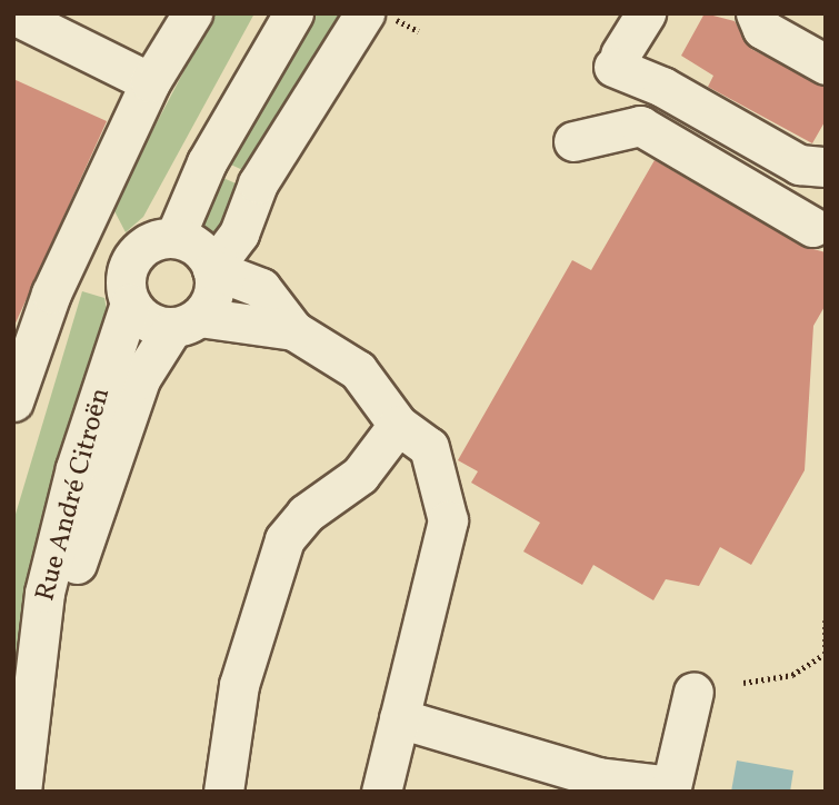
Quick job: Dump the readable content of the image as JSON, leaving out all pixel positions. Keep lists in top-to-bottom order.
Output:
{
  "streets": {
    "street": ["Rue André Citroën"]
  }
}
